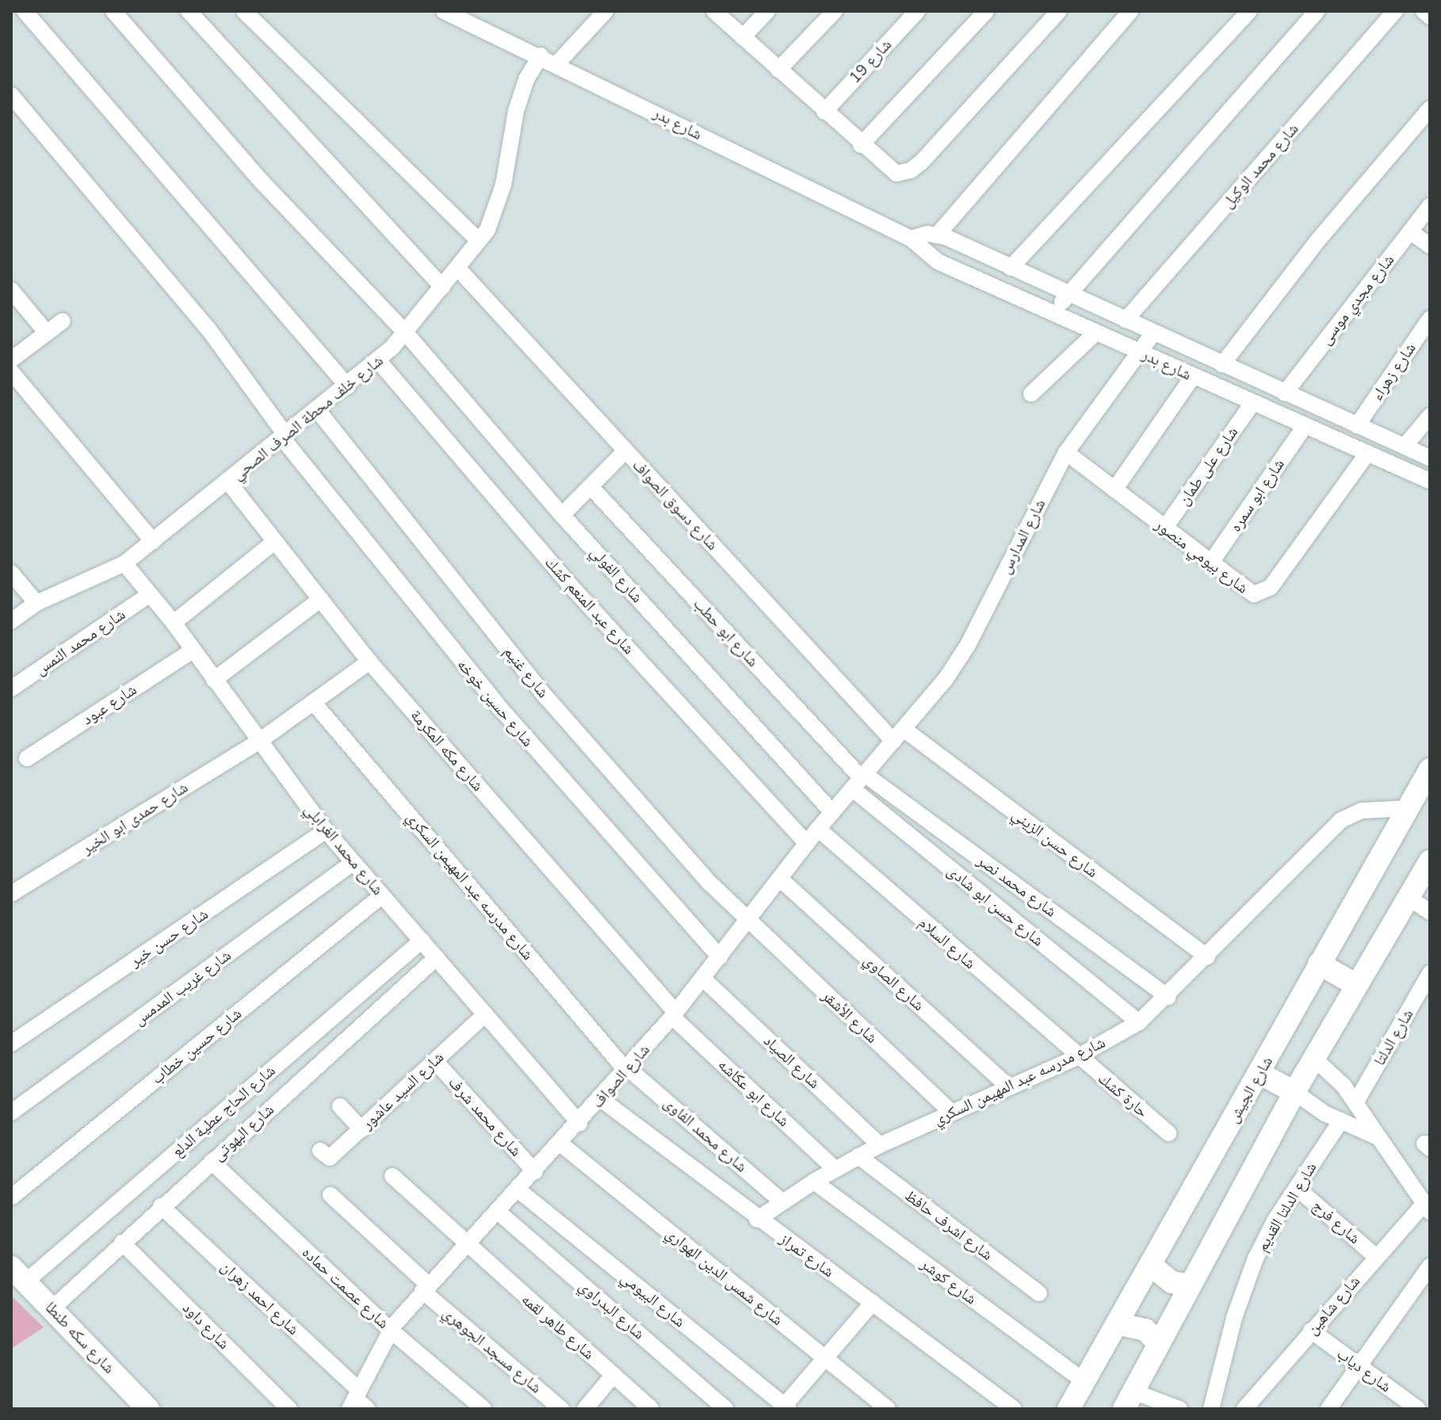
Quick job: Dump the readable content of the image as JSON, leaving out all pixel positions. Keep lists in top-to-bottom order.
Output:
{
  "streets": {
    "main road": ["شارع الجيش", "شارع سكه طنطا"],
    "street": [
      "شارع 19",
      "شارع بدر",
      "شارع محمد الوكيل",
      "شارع مجدي موسى",
      "شارع زهراء",
      "شارع خلف محطة الصرف الصحي",
      "شارع على طمان",
      "شارع ابو سمره",
      "شارع دسوق الصواف",
      "شارع المدارس",
      "شارع بيومي منصور",
      "شارع الفولي",
      "شارع عبد المنعم كشك",
      "شارع ابو حطب",
      "شارع محمد النمس",
      "شارع غنيم",
      "شارع حسين خوخه",
      "شارع عبود",
      "شارع مكه المكرمة",
      "شارع حمدى ابو الخير",
      "شارع حسن الزيني",
      "شارع محمد الغرابلي",
      "شارع مدرسه عبد المهيمن السكري",
      "شارع محمد نصر",
      "شارع حسن ابو شادى",
      "شارع حسن خير",
      "شارع السلام",
      "شارع الصاوي",
      "شارع غريب المدمس",
      "شارع الأشقر",
      "شارع الدلتا",
      "شارع حسين خطاب",
      "شارع الصياد",
      "شارع الصواف",
      "شارع السيد عاشور",
      "شارع ابو عكاشه",
      "حارة كشك",
      "شارع الحاج عطية الدلع",
      "شارع محمد شرف",
      "شارع البهوتى",
      "شارع محمد الفاوى",
      "شارع الدلتا القديم",
      "شارع فرج",
      "شارع اشرف حافظ",
      "شارع تمراز",
      "شارع شمس الدين الهواري",
      "شارع كوشر",
      "شارع عصمت حماده",
      "شارع احمد زهران",
      "شارع البيومي",
      "شارع شاهين",
      "شارع البدراوي",
      "شارع داود",
      "شارع طاهر لقمه",
      "شارع مسجد الجوهري",
      "شارع دياب"
    ]
  },
  "crossings": [
    ["شارع بدر", "شارع محمد الوكيل"],
    ["شارع بدر", "شارع مجدي موسى"],
    ["شارع بدر", "شارع زهراء"],
    ["شارع بدر", "شارع خلف محطة الصرف الصحي"],
    ["شارع بدر", "شارع على طمان"],
    ["شارع بدر", "شارع ابو سمره"],
    ["شارع بدر", "شارع المدارس"],
    ["شارع بدر", "شارع بيومي منصور"],
    ["شارع خلف محطة الصرف الصحي", "شارع دسوق الصواف"],
    ["شارع خلف محطة الصرف الصحي", "شارع الفولي"],
    ["شارع خلف محطة الصرف الصحي", "شارع عبد المنعم كشك"],
    ["شارع خلف محطة الصرف الصحي", "شارع غنيم"],
    ["شارع خلف محطة الصرف الصحي", "شارع حسين خوخه"],
    ["شارع خلف محطة الصرف الصحي", "شارع مكه المكرمة"],
    ["شارع خلف محطة الصرف الصحي", "شارع محمد الغرابلي"],
    ["شارع على طمان", "شارع بيومي منصور"],
    ["شارع ابو سمره", "شارع بيومي منصور"],
    ["شارع دسوق الصواف", "شارع المدارس"],
    ["شارع دسوق الصواف", "شارع حسن الزيني"],
    ["شارع دسوق الصواف", "شارع الصواف"],
    ["شارع المدارس", "شارع بيومي منصور"],
    ["شارع المدارس", "شارع حسن الزيني"],
    ["شارع المدارس", "شارع الصواف"],
    ["شارع الفولي", "شارع الصواف"],
    ["شارع عبد المنعم كشك", "شارع الصواف"],
    ["شارع ابو حطب", "شارع محمد نصر"],
    ["شارع ابو حطب", "شارع حسن ابو شادى"],
    ["شارع ابو حطب", "شارع الصواف"],
    ["شارع محمد النمس", "شارع محمد الغرابلي"],
    ["شارع غنيم", "شارع الأشقر"],
    ["شارع غنيم", "شارع الصواف"],
    ["شارع حسين خوخه", "شارع الصواف"],
    ["شارع عبود", "شارع محمد الغرابلي"],
    ["شارع مكه المكرمة", "شارع حمدى ابو الخير"],
    ["شارع مكه المكرمة", "شارع الصواف"],
    ["شارع مكه المكرمة", "شارع ابو عكاشه"],
    ["شارع حمدى ابو الخير", "شارع محمد الغرابلي"],
    ["شارع حمدى ابو الخير", "شارع مدرسه عبد المهيمن السكري"],
    ["شارع حسن الزيني", "شارع مدرسه عبد المهيمن السكري"],
    ["شارع حسن الزيني", "شارع الصواف"],
    ["شارع محمد الغرابلي", "شارع حسن خير"],
    ["شارع محمد الغرابلي", "شارع غريب المدمس"],
    ["شارع محمد الغرابلي", "شارع حسين خطاب"],
    ["شارع محمد الغرابلي", "شارع الصواف"],
    ["شارع محمد الغرابلي", "شارع السيد عاشور"],
    ["شارع محمد الغرابلي", "شارع الحاج عطية الدلع"],
    ["شارع محمد الغرابلي", "شارع البهوتى"],
    ["شارع مدرسه عبد المهيمن السكري", "شارع محمد نصر"],
    ["شارع مدرسه عبد المهيمن السكري", "شارع حسن ابو شادى"],
    ["شارع مدرسه عبد المهيمن السكري", "شارع السلام"],
    ["شارع مدرسه عبد المهيمن السكري", "شارع الصاوي"],
    ["شارع مدرسه عبد المهيمن السكري", "شارع الأشقر"],
    ["شارع مدرسه عبد المهيمن السكري", "شارع الصياد"],
    ["شارع مدرسه عبد المهيمن السكري", "شارع الصواف"],
    ["شارع مدرسه عبد المهيمن السكري", "شارع الجيش"],
    ["شارع مدرسه عبد المهيمن السكري", "شارع ابو عكاشه"],
    ["شارع مدرسه عبد المهيمن السكري", "حارة كشك"],
    ["شارع مدرسه عبد المهيمن السكري", "شارع محمد الفاوى"],
    ["شارع مدرسه عبد المهيمن السكري", "شارع اشرف حافظ"],
    ["شارع مدرسه عبد المهيمن السكري", "شارع تمراز"],
    ["شارع مدرسه عبد المهيمن السكري", "شارع كوشر"],
    ["شارع محمد نصر", "شارع حسن ابو شادى"],
    ["شارع محمد نصر", "شارع الصواف"],
    ["شارع حسن ابو شادى", "شارع الصواف"],
    ["شارع السلام", "شارع الصواف"],
    ["شارع السلام", "حارة كشك"],
    ["شارع الصاوي", "شارع الصواف"],
    ["شارع الأشقر", "شارع الصواف"],
    ["شارع الصياد", "شارع الصواف"],
    ["شارع الصواف", "شارع ابو عكاشه"],
    ["شارع الصواف", "شارع محمد شرف"],
    ["شارع الصواف", "شارع محمد الفاوى"],
    ["شارع الصواف", "شارع تمراز"],
    ["شارع الصواف", "شارع شمس الدين الهواري"],
    ["شارع الصواف", "شارع عصمت حماده"],
    ["شارع الصواف", "شارع احمد زهران"],
    ["شارع الصواف", "شارع البيومي"],
    ["شارع الصواف", "شارع البدراوي"],
    ["شارع الصواف", "شارع طاهر لقمه"],
    ["شارع الصواف", "شارع مسجد الجوهري"],
    ["شارع الجيش", "شارع كوشر"],
    ["شارع السيد عاشور", "شارع محمد شرف"],
    ["شارع الحاج عطية الدلع", "شارع سكه طنطا"],
    ["شارع البهوتى", "شارع عصمت حماده"],
    ["شارع البهوتى", "شارع احمد زهران"],
    ["شارع البهوتى", "شارع داود"],
    ["شارع البهوتى", "شارع سكه طنطا"],
    ["شارع الدلتا القديم", "شارع فرج"],
    ["شارع فرج", "شارع شاهين"],
    ["شارع شاهين", "شارع دياب"]
  ]
}
